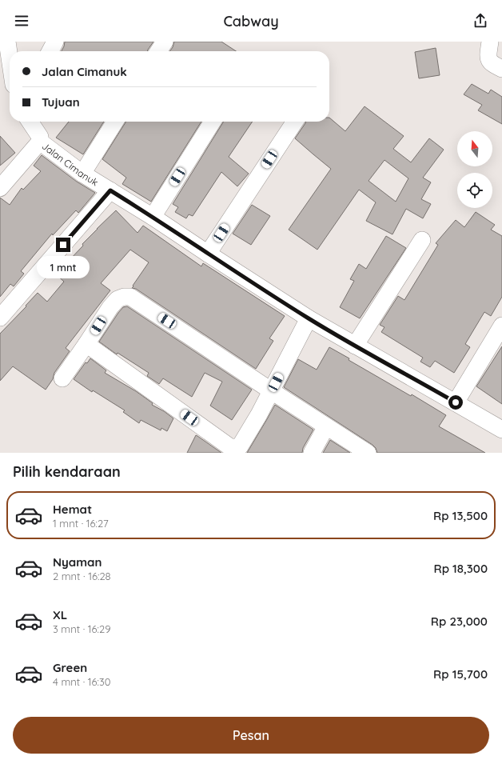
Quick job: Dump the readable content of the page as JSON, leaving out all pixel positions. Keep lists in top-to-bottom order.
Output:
{
  "streets": {
    "street": ["Jalan Cimanuk"]
  },
  "north": "top",
  "page": {
    "header": "Cabway",
    "banner": ["Jalan Cimanuk", "Tujuan"],
    "bubble": "1 mnt",
    "heading": "Pilih kendaraan",
    "list": [
      {
        "name": "Hemat",
        "note": "1 mnt · 16:27",
        "value": "Rp 13,500"
      },
      {
        "name": "Nyaman",
        "note": "2 mnt · 16:28",
        "value": "Rp 18,300"
      },
      {
        "name": "XL",
        "note": "3 mnt · 16:29",
        "value": "Rp 23,000"
      },
      {
        "name": "Green",
        "note": "4 mnt · 16:30",
        "value": "Rp 15,700"
      }
    ],
    "buttons": "Pesan"
  }
}
